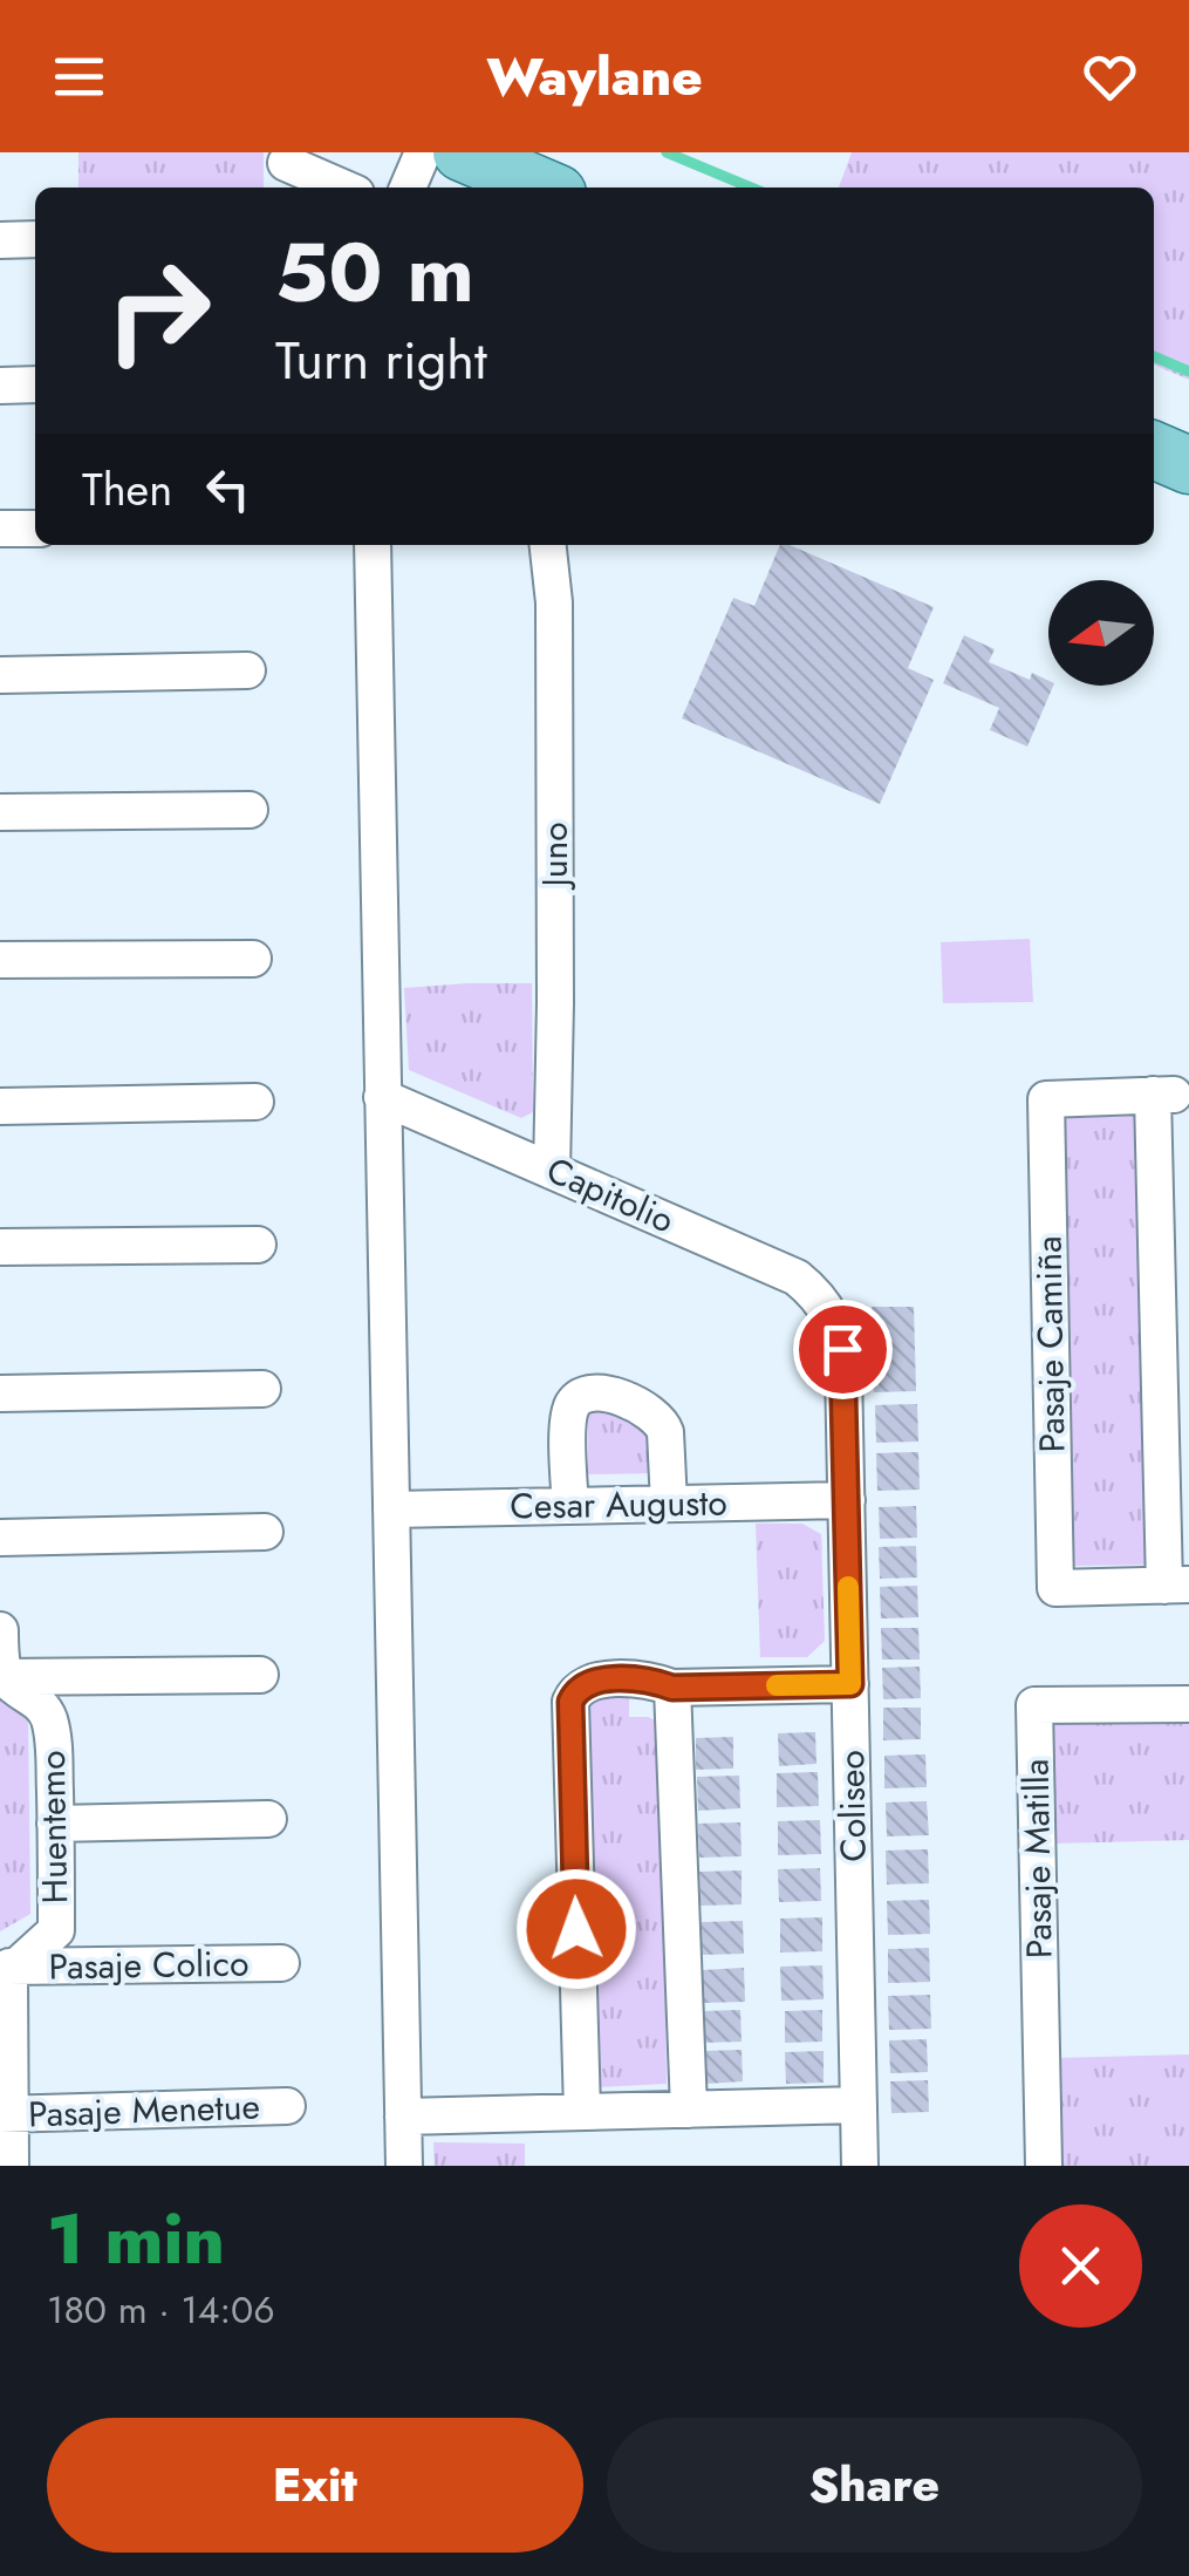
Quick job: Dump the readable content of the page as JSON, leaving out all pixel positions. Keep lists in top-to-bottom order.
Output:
{
  "streets": {
    "street": [
      "Juno",
      "Capitolio",
      "Pasaje Camiña",
      "Cesar Augusto",
      "Coliseo",
      "Huentemo",
      "Pasaje Matilla",
      "Pasaje Colico",
      "Pasaje Menetue"
    ]
  },
  "crossings": [
    ["Juno", "Capitolio"],
    ["Capitolio", "Coliseo"],
    ["Cesar Augusto", "Coliseo"],
    ["Huentemo", "Pasaje Colico"]
  ],
  "north": "left",
  "page": {
    "header": "Waylane",
    "turn": ["50 m", "Turn right"],
    "then": "Then",
    "heading": ["1 min", "180 m · 14:06"],
    "buttons": ["Exit", "Share"]
  }
}
